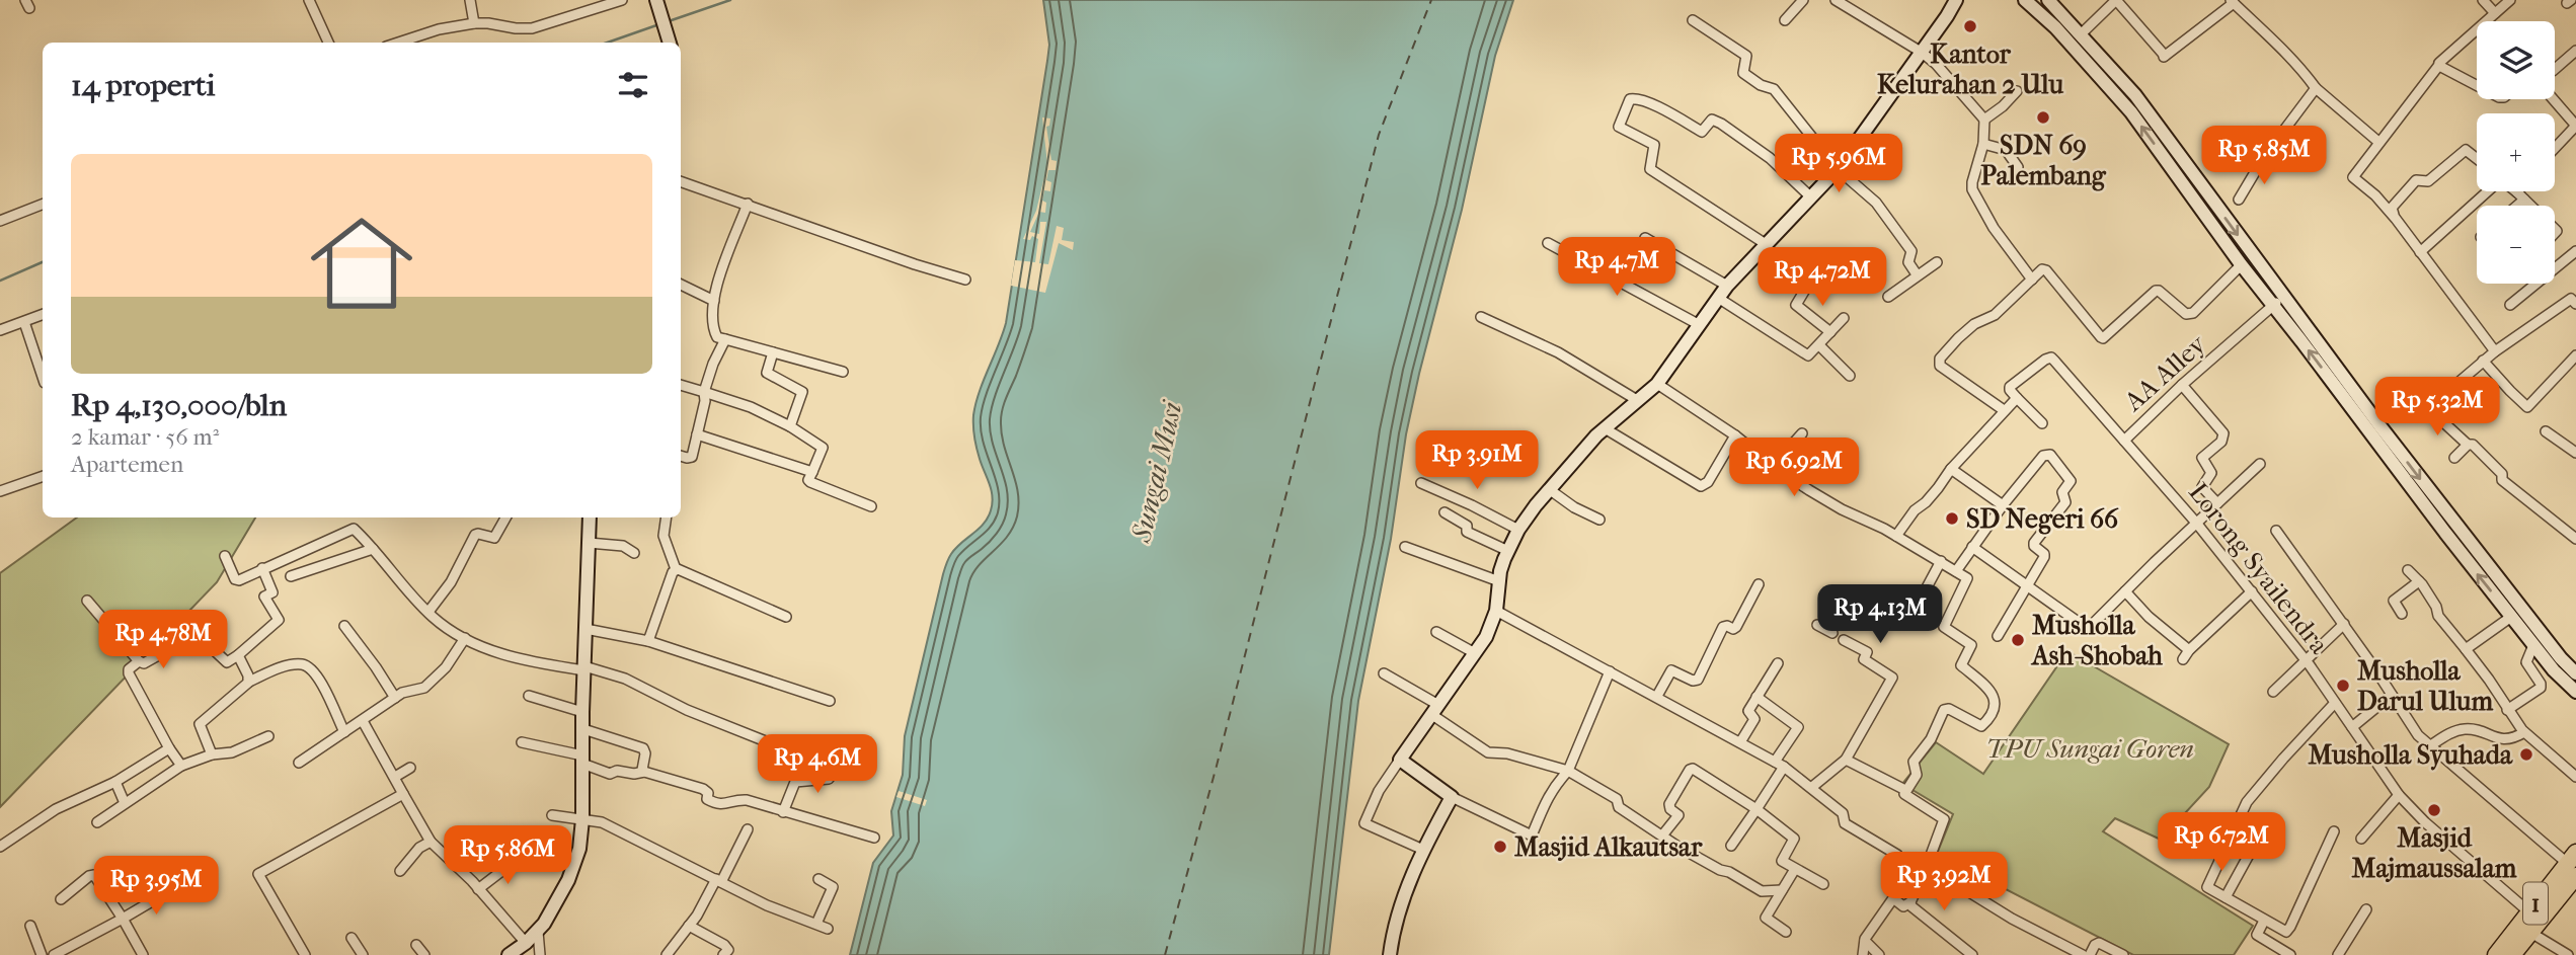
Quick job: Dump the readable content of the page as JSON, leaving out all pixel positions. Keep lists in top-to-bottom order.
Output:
{
  "streets": {
    "highway": ["1"],
    "street": ["AA Alley", "Lorong Syailendra"]
  },
  "crossings": [
    ["AA Alley", "Lorong Syailendra"],
    ["Lorong Syailendra", "1"]
  ],
  "water": ["Sungai Musi"],
  "parks": ["TPU Sungai Goren"],
  "places": [
    "Kantor Kelurahan 2 Ulu",
    "SDN 69 Palembang",
    "SD Negeri 66",
    "Musholla Ash-Shobah",
    "Musholla Darul Ulum",
    "Musholla Syuhada",
    "Masjid Majmaussalam",
    "Masjid Alkautsar"
  ],
  "page": {
    "map_buttons": ["+", "−"],
    "heading": "14 properti",
    "price": [
      "Rp 5.85M",
      "Rp 5.96M",
      "Rp 4.7M",
      "Rp 4.72M",
      "Rp 5.32M",
      "Rp 3.91M",
      "Rp 6.92M",
      "Rp 4.13M",
      "Rp 4.78M",
      "Rp 4.6M",
      "Rp 6.72M",
      "Rp 5.86M",
      "Rp 3.92M",
      "Rp 3.95M"
    ],
    "list": [
      {
        "name": "Rp 4,130,000/bln",
        "note": "2 kamar · 56 m² · Apartemen"
      }
    ]
  }
}
